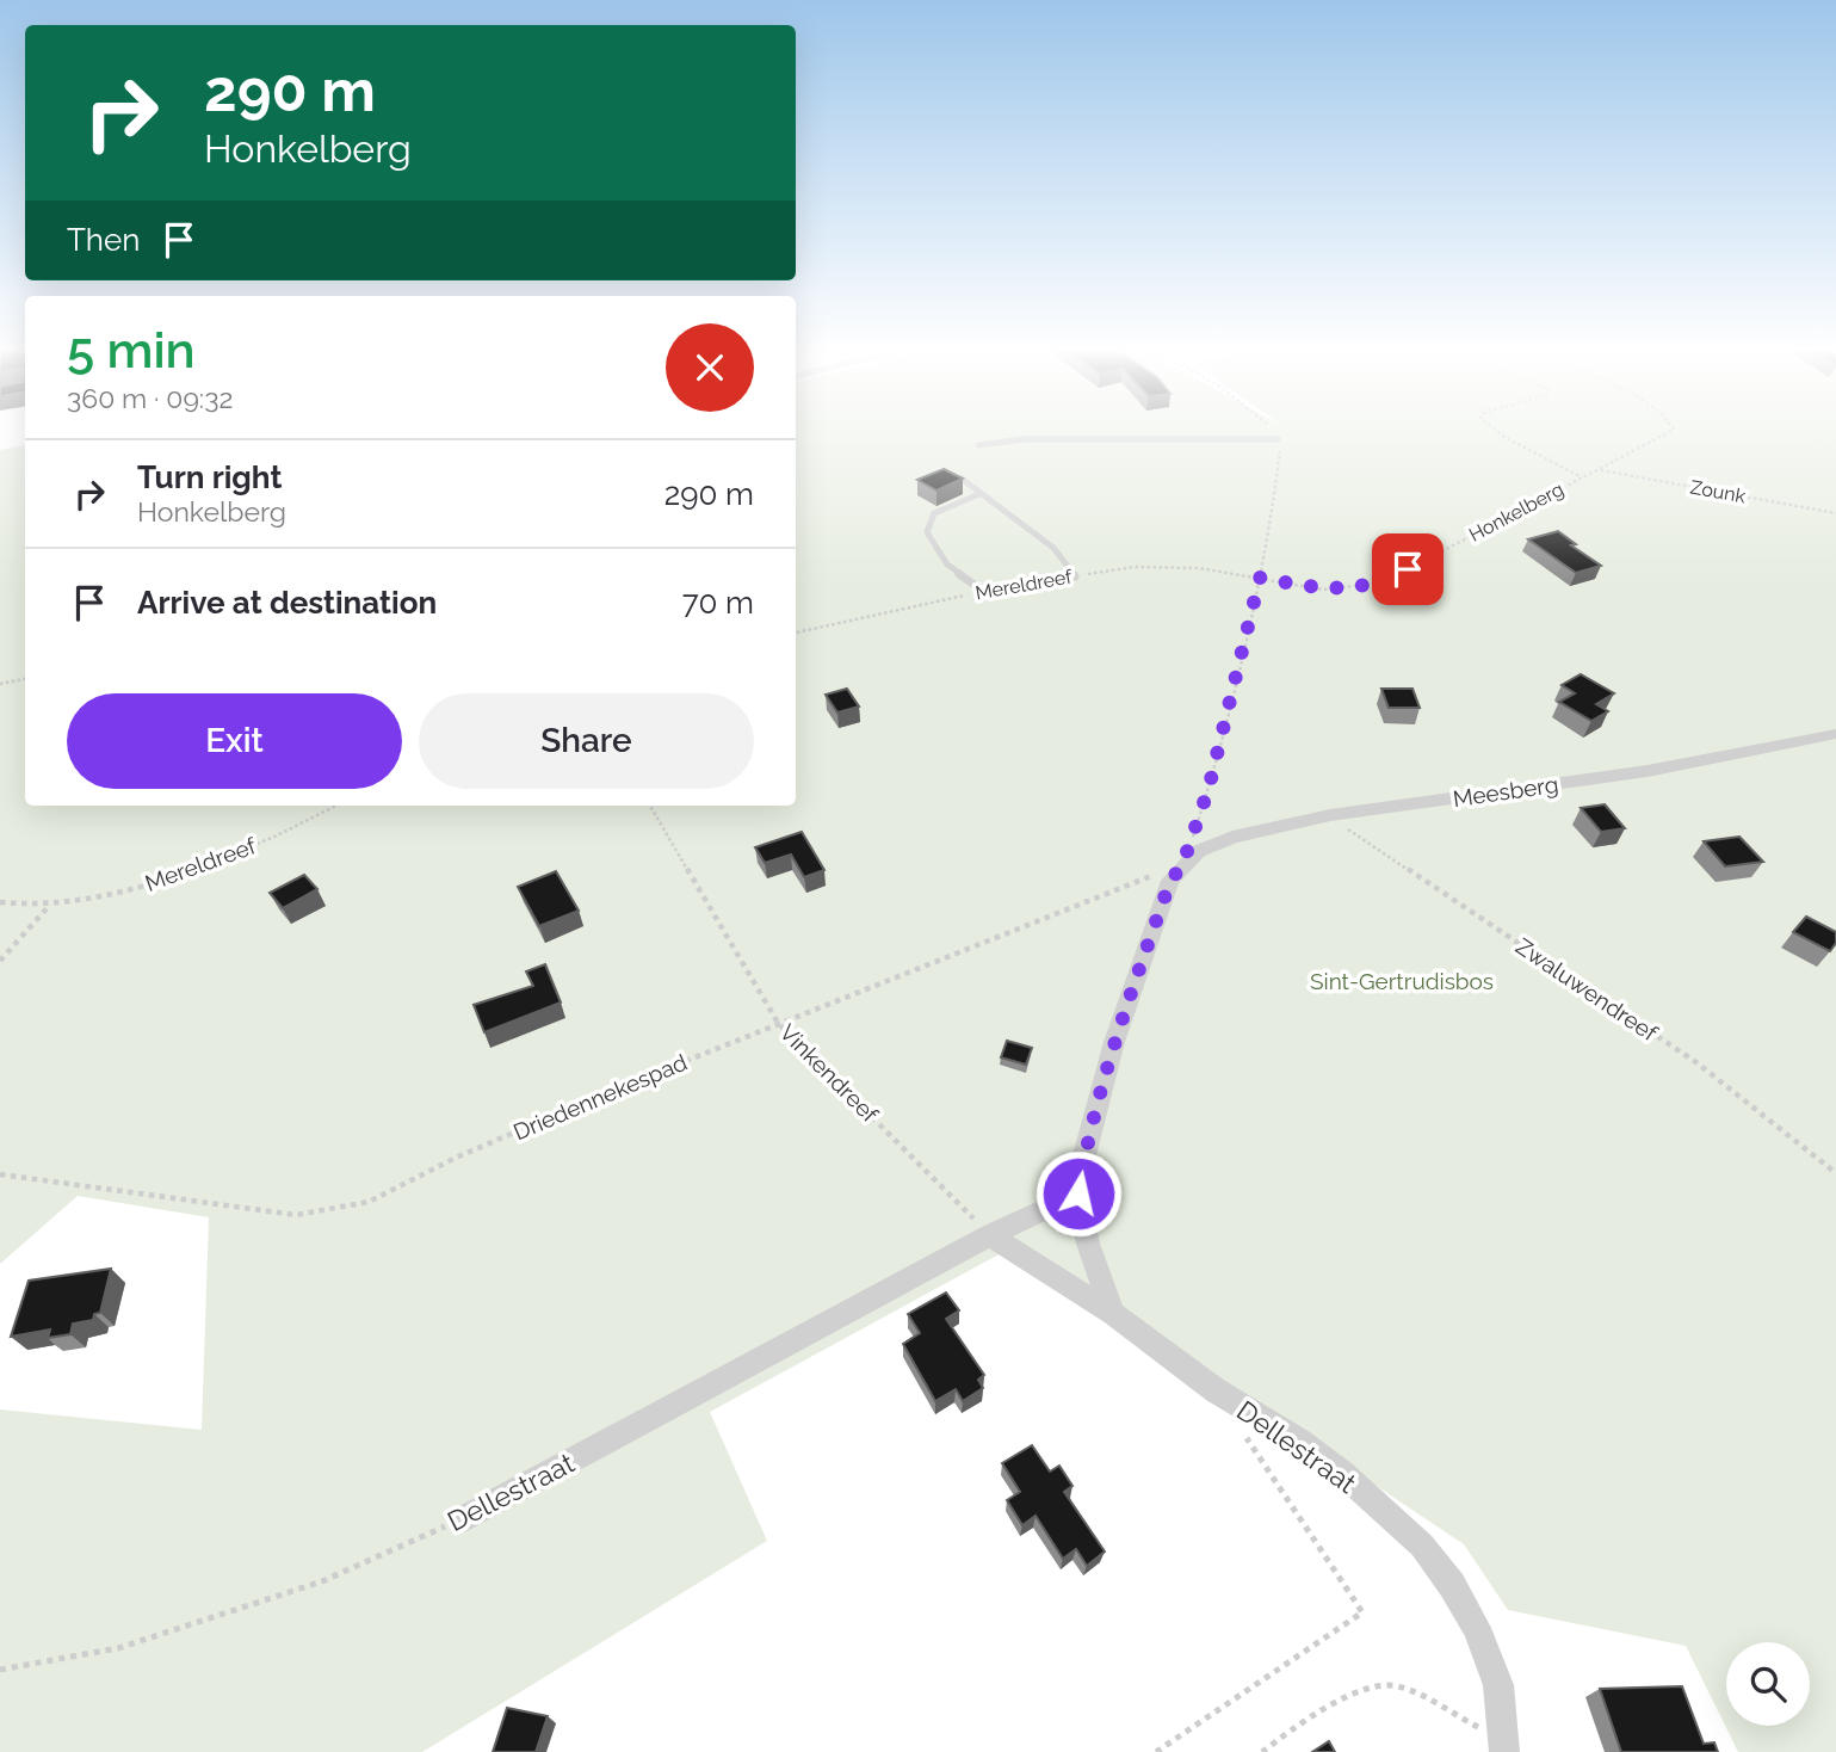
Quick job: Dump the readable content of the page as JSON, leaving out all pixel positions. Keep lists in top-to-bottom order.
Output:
{
  "streets": {
    "street": ["Meesberg", "Dellestraat"],
    "path": [
      "Zounk",
      "Honkelberg",
      "Mereldreef",
      "Zwaluwendreef",
      "Vinkendreef",
      "Driedennekespad"
    ]
  },
  "crossings": [
    ["Zounk", "Honkelberg"],
    ["Honkelberg", "Mereldreef"],
    ["Meesberg", "Zwaluwendreef"],
    ["Meesberg", "Driedennekespad"],
    ["Vinkendreef", "Driedennekespad"],
    ["Vinkendreef", "Dellestraat"]
  ],
  "parks": ["Sint-Gertrudisbos"],
  "page": {
    "turn": ["290 m", "Honkelberg"],
    "then": "Then",
    "heading": ["5 min", "360 m · 09:32"],
    "list": [
      {
        "name": "Turn right",
        "note": "Honkelberg",
        "value": "290 m"
      },
      {
        "name": "Arrive at destination",
        "value": "70 m"
      }
    ],
    "buttons": ["Exit", "Share"]
  }
}
